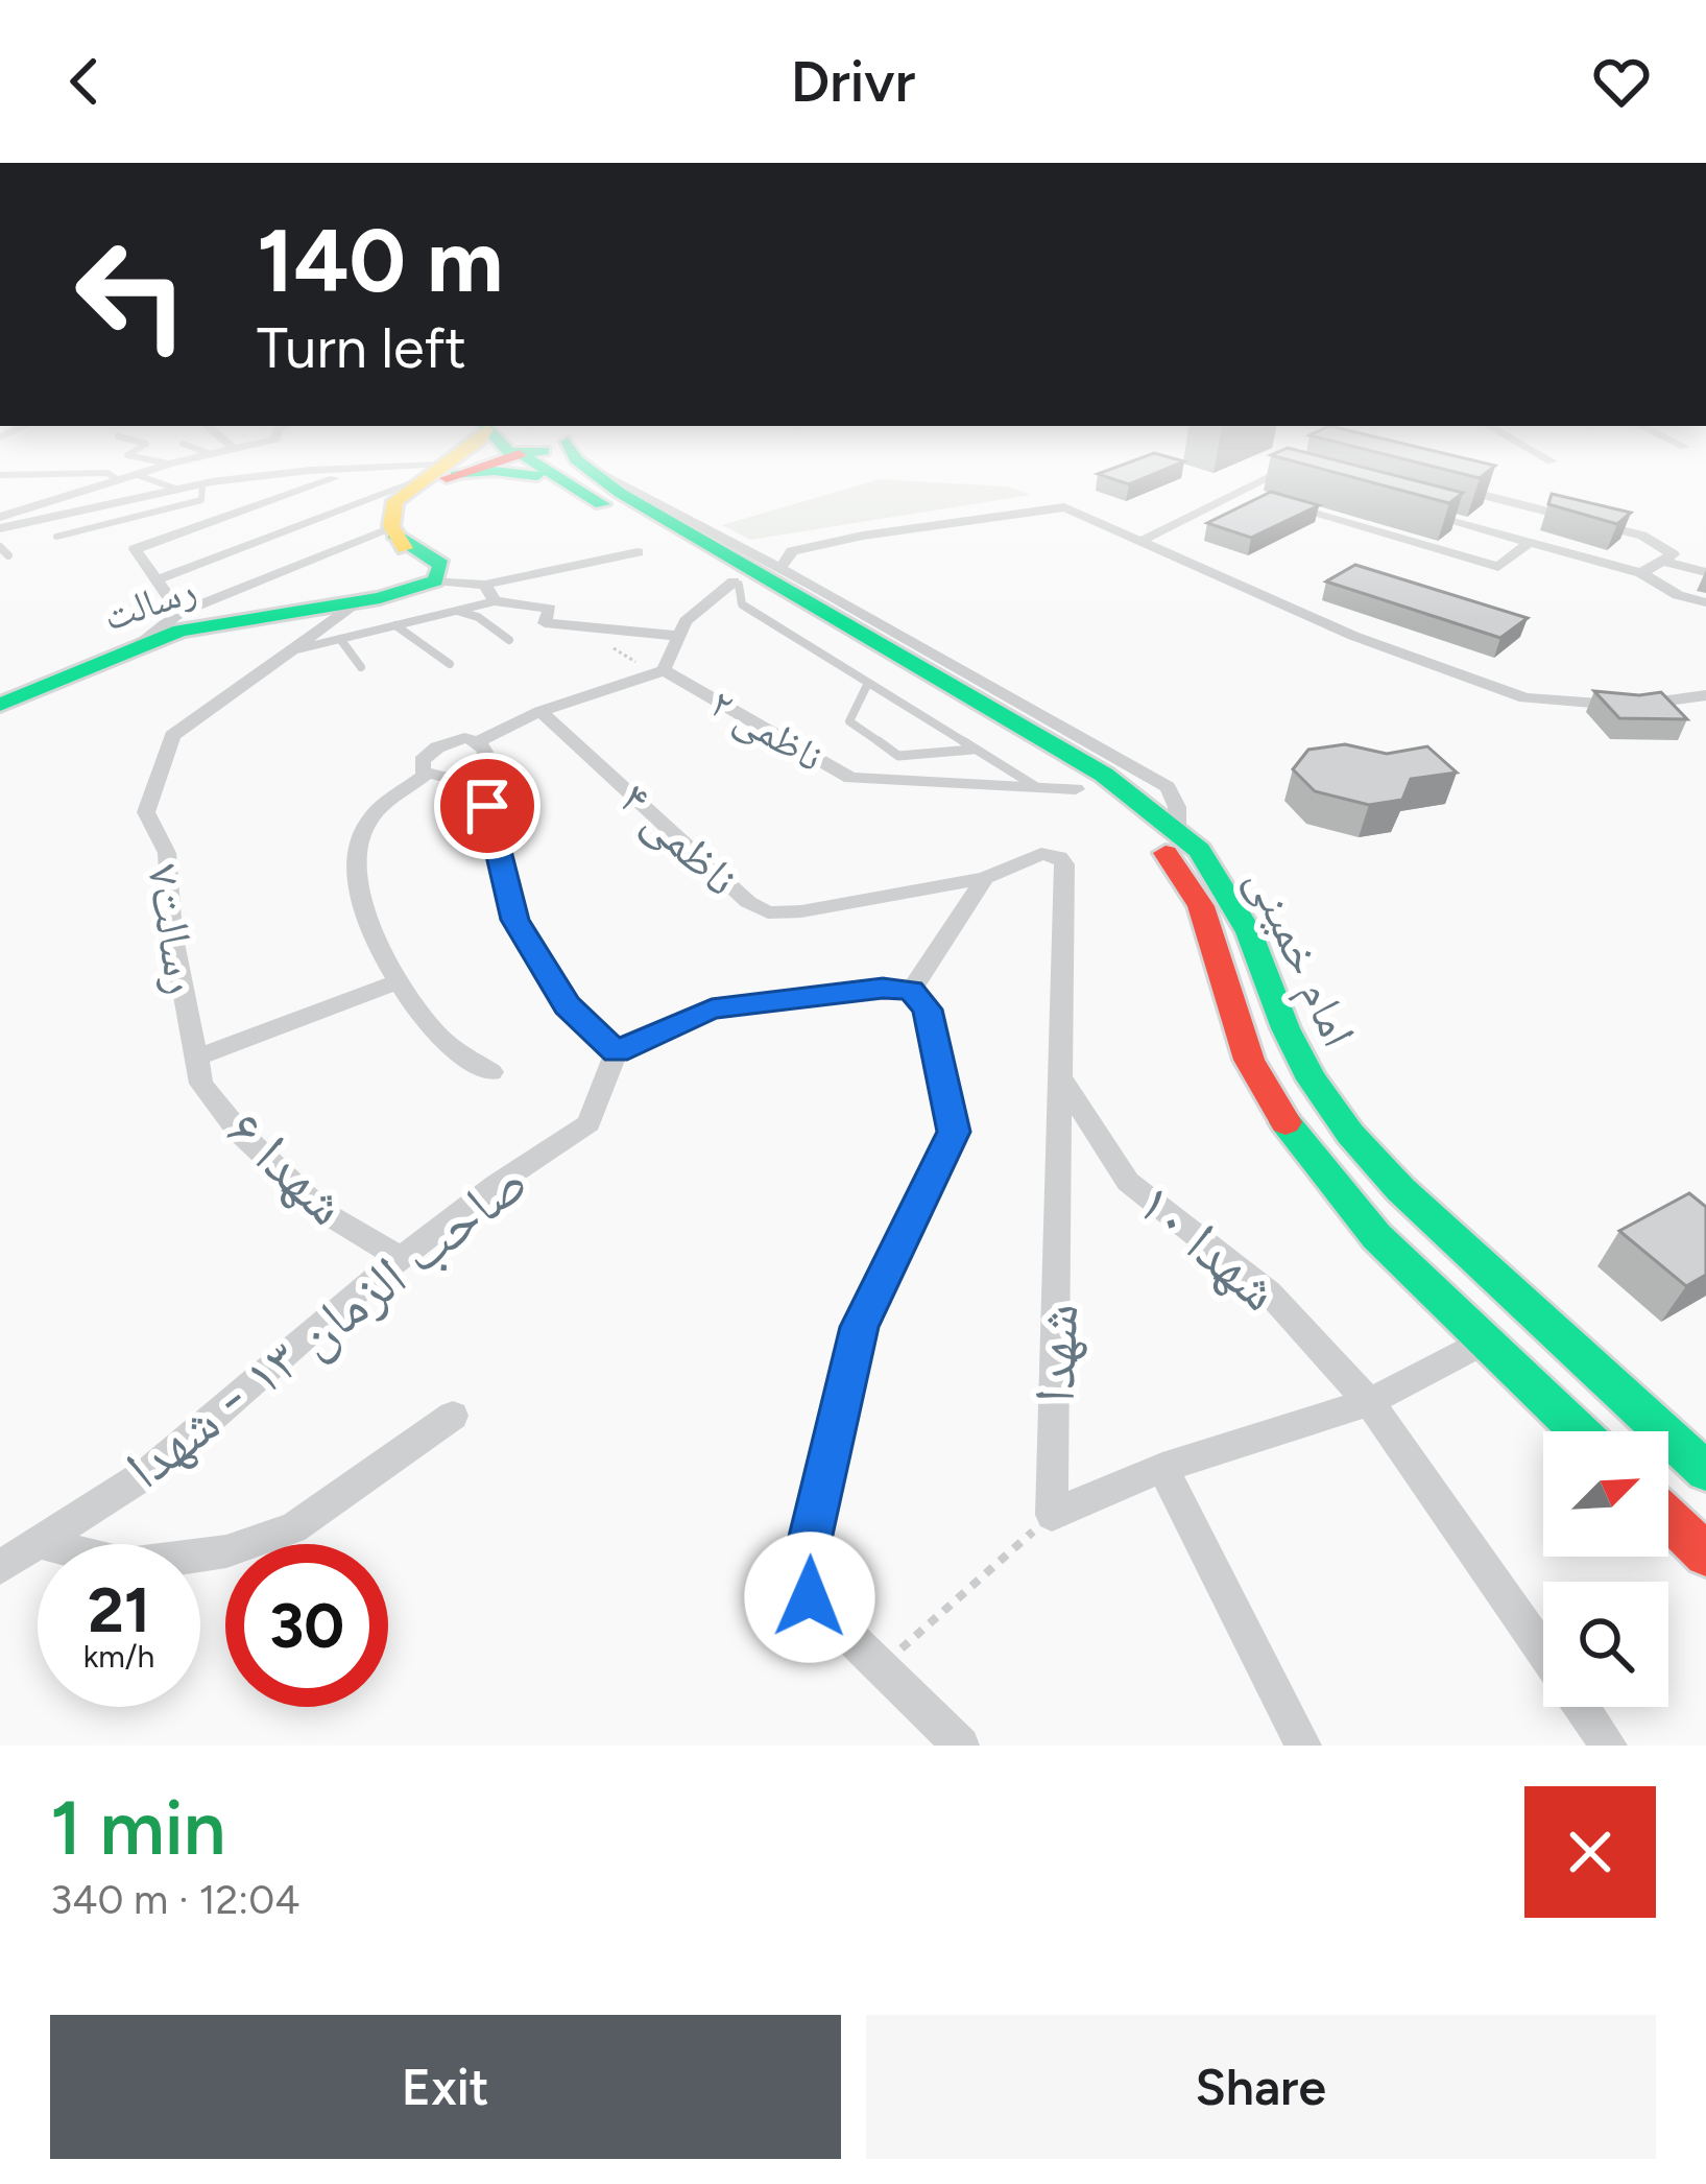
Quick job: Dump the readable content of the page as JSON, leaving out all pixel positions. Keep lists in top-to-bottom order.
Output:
{
  "streets": {
    "main road": ["رسالت", "امام خمینی"],
    "street": [
      "ناظمی ۲",
      "ناظمی ۴",
      "رسالت۷",
      "شهدا ۶",
      "شهدا ۱۰",
      "صاحب الزمان ۱۳ - شهدا",
      "شهدا"
    ]
  },
  "crossings": [
    ["رسالت", "رسالت۷"],
    ["ناظمی ۲", "امام خمینی"],
    ["ناظمی ۴", "شهدا"],
    ["رسالت۷", "شهدا ۶"],
    ["شهدا ۶", "صاحب الزمان ۱۳ - شهدا"],
    ["شهدا ۱۰", "شهدا"]
  ],
  "north": "top right",
  "page": {
    "header": "Drivr",
    "turn": ["140 m", "Turn left"],
    "speed": "21 km/h",
    "limit": "30",
    "heading": ["1 min", "340 m · 12:04"],
    "buttons": ["Exit", "Share"]
  }
}
